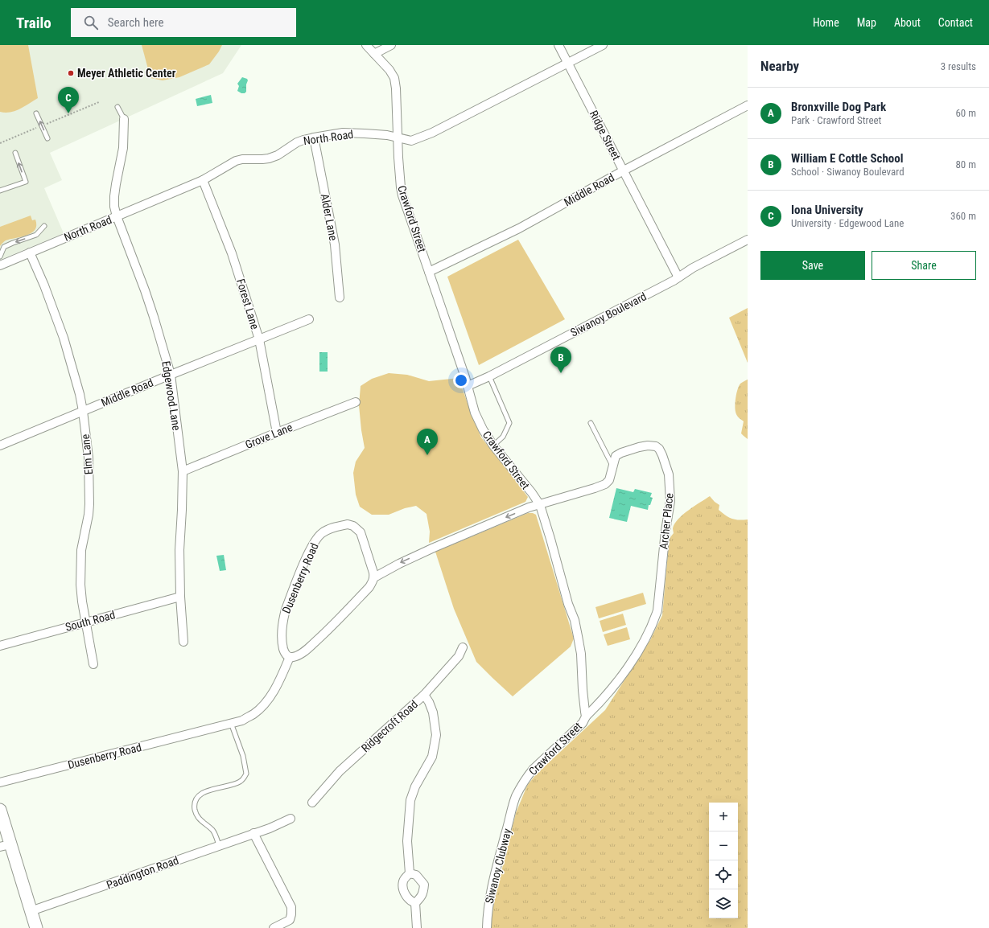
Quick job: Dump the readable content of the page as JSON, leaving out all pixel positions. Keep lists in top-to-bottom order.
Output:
{
  "streets": {
    "street": [
      "Ridge Street",
      "North Road",
      "Middle Road",
      "Alder Lane",
      "Crawford Street",
      "Forest Lane",
      "Siwanoy Boulevard",
      "Edgewood Lane",
      "Grove Lane",
      "Elm Lane",
      "Archer Place",
      "Dusenberry Road",
      "South Road",
      "Ridgecroft Road",
      "Siwanoy Clubway",
      "Paddington Road"
    ]
  },
  "crossings": [
    ["Ridge Street", "North Road"],
    ["Ridge Street", "Middle Road"],
    ["Ridge Street", "Siwanoy Boulevard"],
    ["North Road", "Alder Lane"],
    ["North Road", "Crawford Street"],
    ["North Road", "Forest Lane"],
    ["North Road", "Edgewood Lane"],
    ["North Road", "Elm Lane"],
    ["Middle Road", "Crawford Street"],
    ["Middle Road", "Forest Lane"],
    ["Middle Road", "Edgewood Lane"],
    ["Middle Road", "Elm Lane"],
    ["Crawford Street", "Siwanoy Boulevard"],
    ["Crawford Street", "Archer Place"],
    ["Crawford Street", "Siwanoy Clubway"],
    ["Forest Lane", "Grove Lane"],
    ["Edgewood Lane", "Grove Lane"],
    ["Edgewood Lane", "South Road"],
    ["Elm Lane", "South Road"],
    ["Archer Place", "Dusenberry Road"]
  ],
  "places": ["Meyer Athletic Center"],
  "page": {
    "header": "Trailo",
    "search": "Search here",
    "nav": [
      "Home",
      "Map",
      "About",
      "Contact"
    ],
    "heading": ["Nearby", "3 results"],
    "pins": ["C", "B", "A"],
    "list": [
      {
        "mark": "A",
        "name": "Bronxville Dog Park",
        "note": "Park · Crawford Street",
        "value": "60 m"
      },
      {
        "mark": "B",
        "name": "William E Cottle School",
        "note": "School · Siwanoy Boulevard",
        "value": "80 m"
      },
      {
        "mark": "C",
        "name": "Iona University",
        "note": "University · Edgewood Lane",
        "value": "360 m"
      }
    ],
    "buttons": ["Save", "Share"],
    "map_buttons": ["+", "−"]
  }
}
